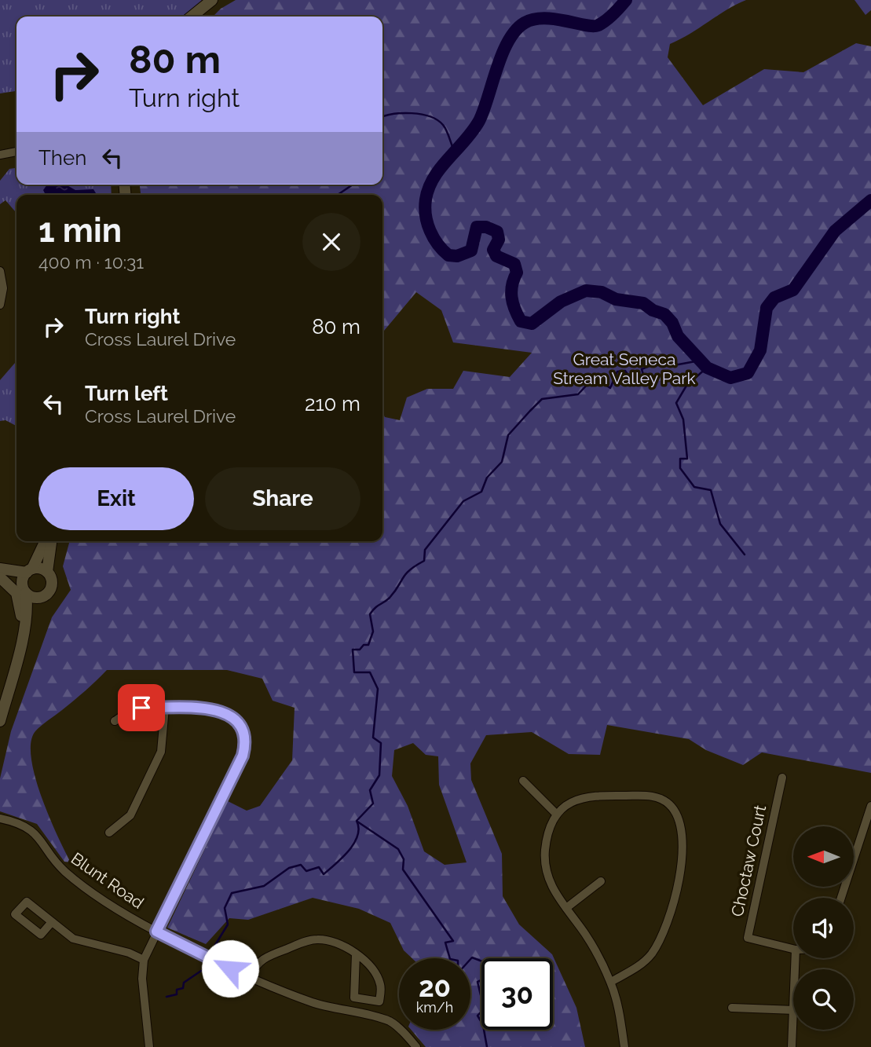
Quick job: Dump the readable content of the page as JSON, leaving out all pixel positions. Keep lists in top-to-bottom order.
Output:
{
  "streets": {
    "street": ["Choctaw Court", "Blunt Road"]
  },
  "parks": ["Great Seneca Stream Valley Park"],
  "north": "left",
  "page": {
    "turn": ["80 m", "Turn right"],
    "then": "Then",
    "heading": ["1 min", "400 m · 10:31"],
    "list": [
      {
        "name": "Turn right",
        "note": "Cross Laurel Drive",
        "value": "80 m"
      },
      {
        "name": "Turn left",
        "note": "Cross Laurel Drive",
        "value": "210 m"
      }
    ],
    "buttons": ["Exit", "Share"],
    "speed": "20 km/h",
    "limit": "30"
  }
}
